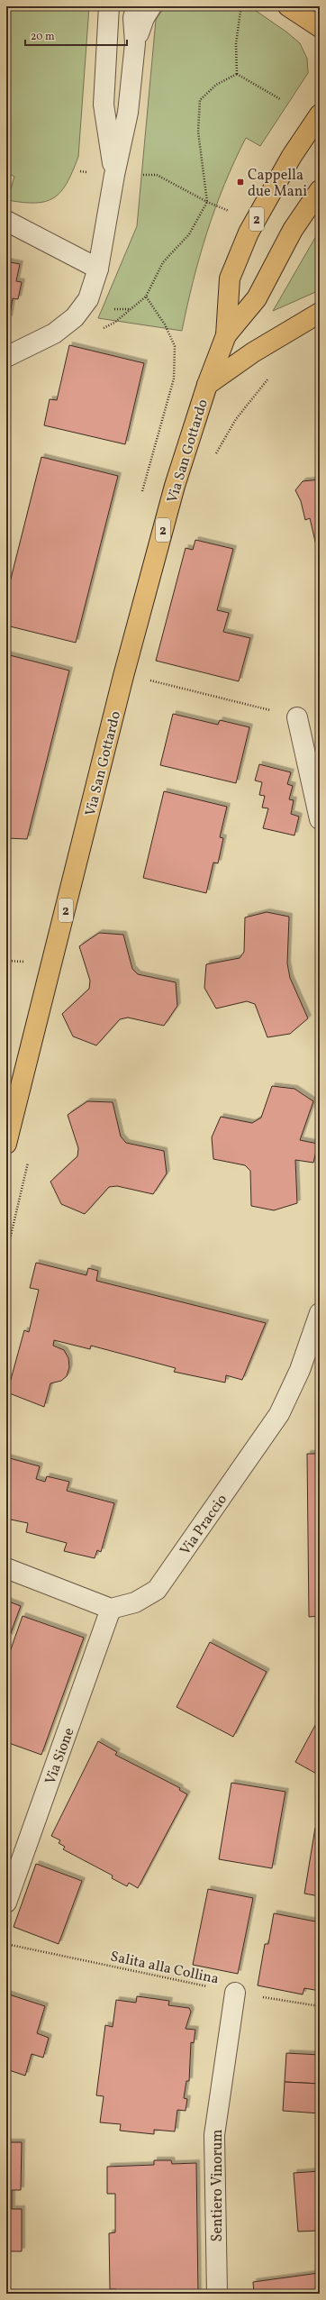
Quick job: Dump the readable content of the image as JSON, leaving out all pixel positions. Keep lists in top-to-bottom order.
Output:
{
  "streets": {
    "main road": ["2", "Via San Gottardo"],
    "street": ["Via Praccio", "Via Sione", "Sentiero Vinorum"],
    "path": ["Salita alla Collina"]
  },
  "crossings": [
    ["Via Praccio", "Via Sione"],
    ["Salita alla Collina", "Sentiero Vinorum"]
  ],
  "places": {
    "transit": ["Cappella due Mani"]
  },
  "scale_bar": "20 m"
}
